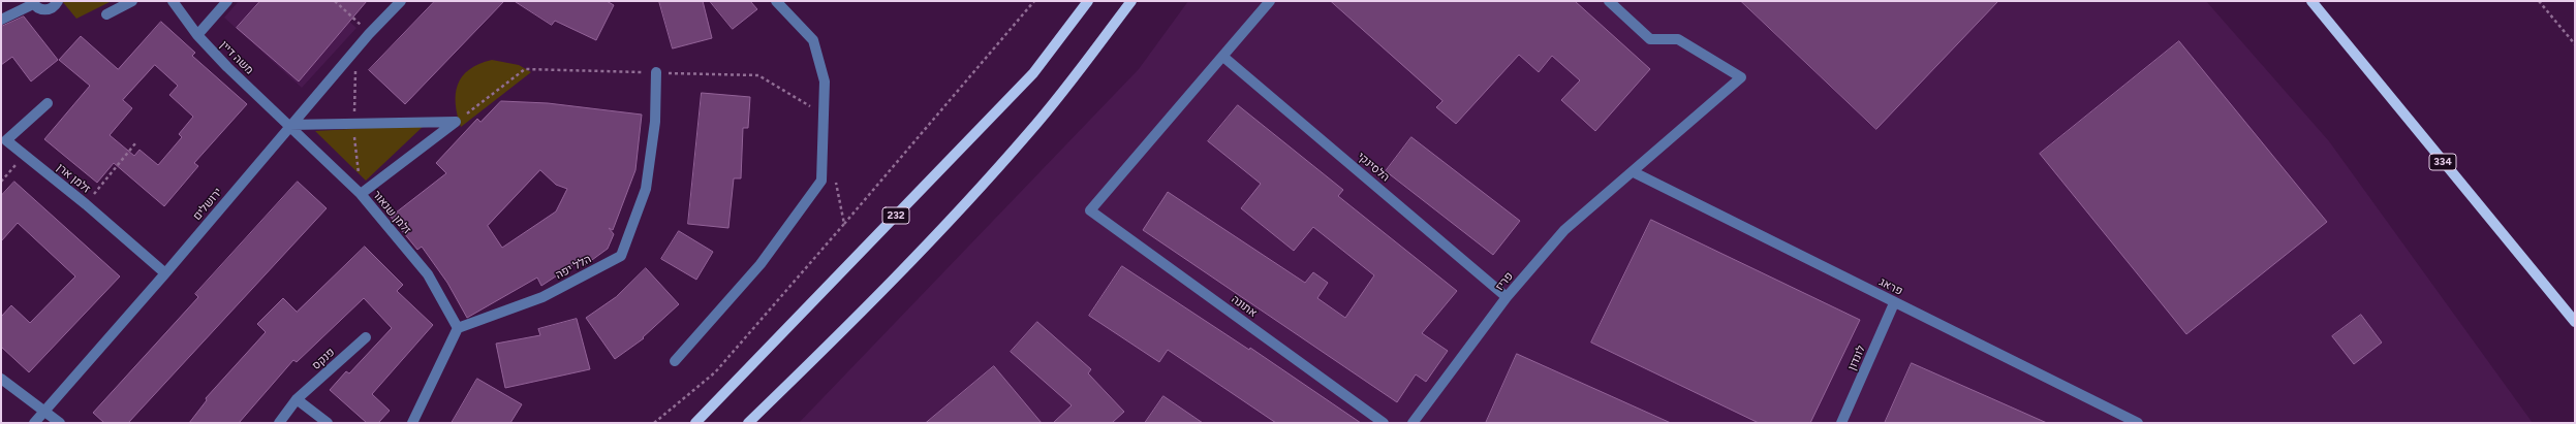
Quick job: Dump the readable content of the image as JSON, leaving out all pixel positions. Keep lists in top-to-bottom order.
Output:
{
  "streets": {
    "main road": ["334", "232"],
    "street": [
      "משה דיין",
      "הלסינקי",
      "זלמן ארן",
      "ירושלים",
      "זלמן שנאור",
      "הלל יפה",
      "פריז",
      "פראג",
      "אתונה",
      "לונדון",
      "פנקס"
    ]
  },
  "crossings": [
    ["משה דיין", "ירושלים"],
    ["משה דיין", "זלמן שנאור"],
    ["הלסינקי", "פריז"],
    ["הלסינקי", "אתונה"],
    ["זלמן ארן", "ירושלים"],
    ["ירושלים", "זלמן שנאור"],
    ["זלמן שנאור", "הלל יפה"],
    ["פריז", "פראג"],
    ["פראג", "לונדון"]
  ]
}
